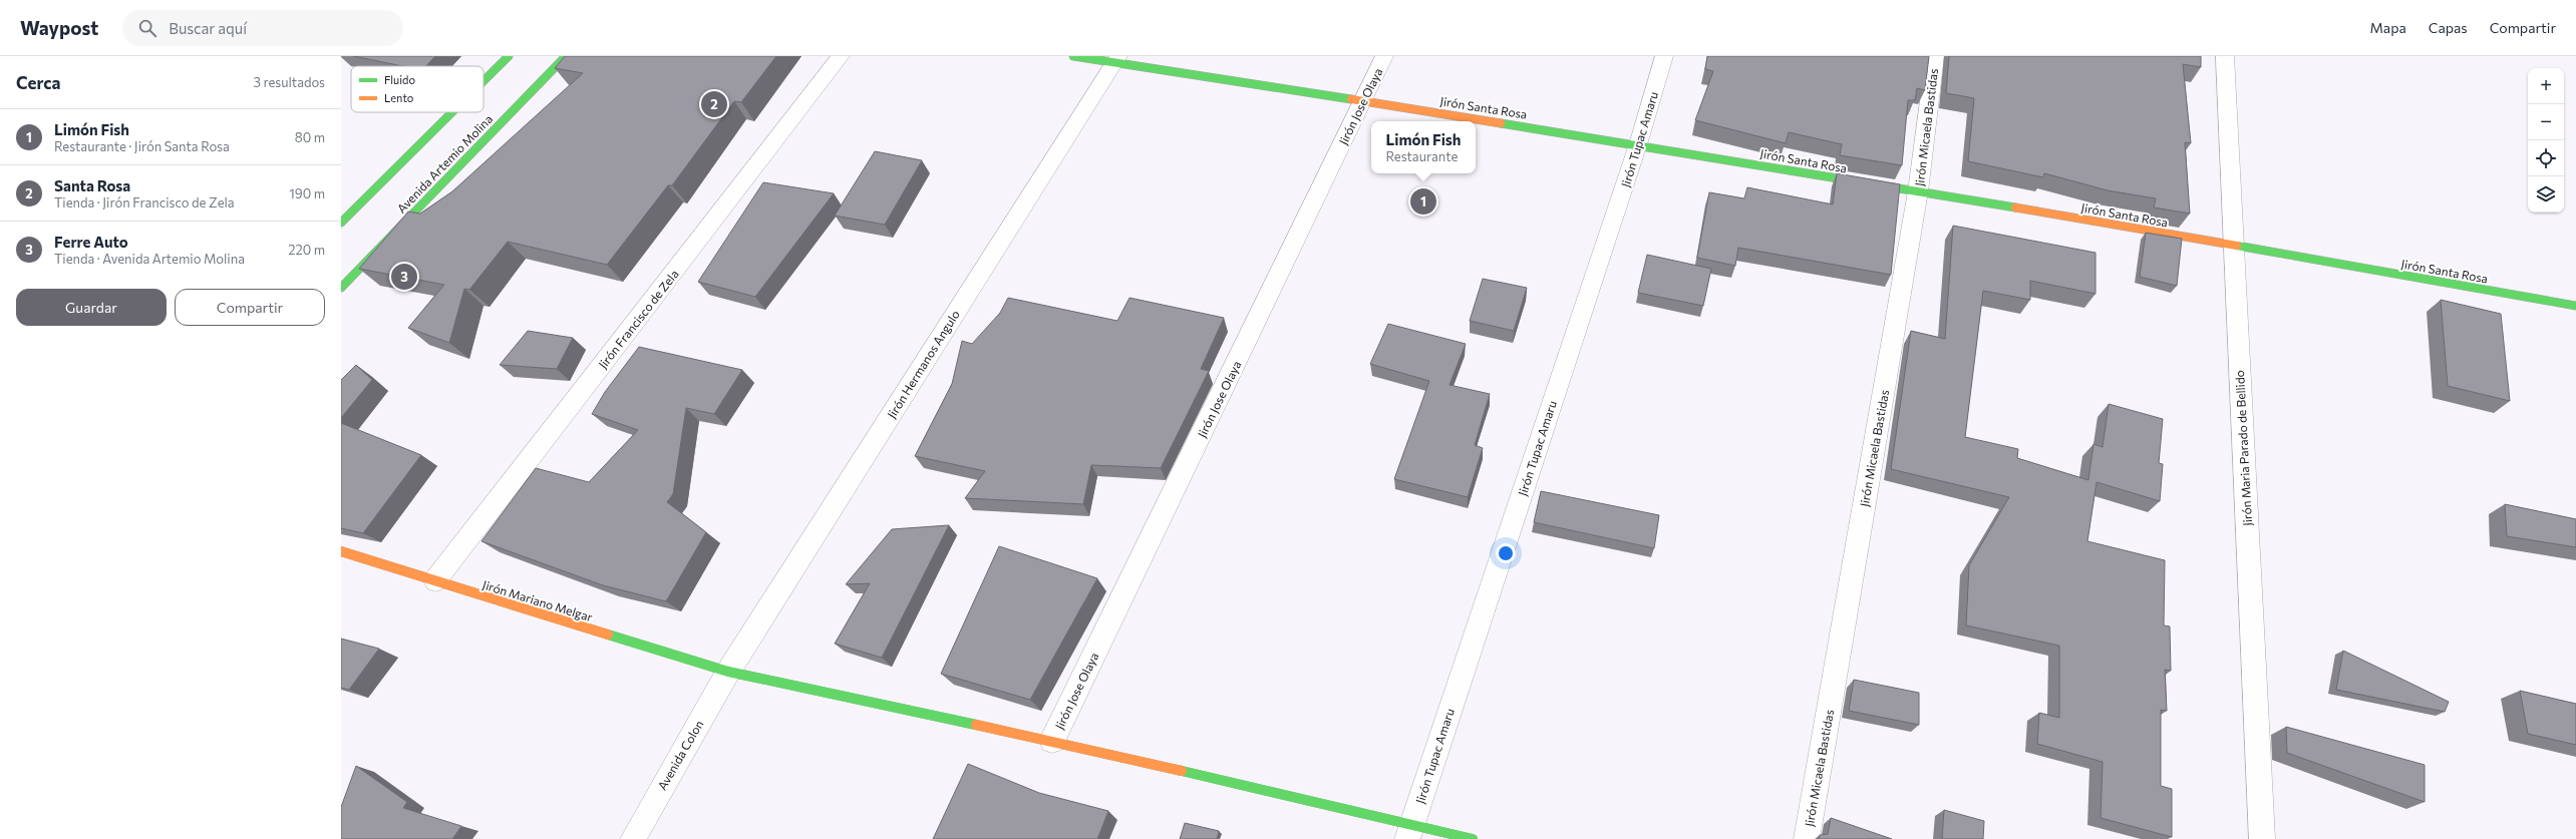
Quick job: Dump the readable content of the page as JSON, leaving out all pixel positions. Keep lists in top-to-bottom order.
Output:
{
  "streets": {
    "street": [
      "Jirón Jose Olaya",
      "Jirón Santa Rosa",
      "Jirón Micaela Bastidas",
      "Jirón Tupac Amaru",
      "Avenida Artemio Molina",
      "Jirón Francisco de Zela",
      "Jirón Hermanos Angulo",
      "Jirón Maria Parado de Bellido",
      "Jirón Mariano Melgar",
      "Avenida Colon"
    ]
  },
  "crossings": [
    ["Jirón Jose Olaya", "Jirón Santa Rosa"],
    ["Jirón Jose Olaya", "Jirón Mariano Melgar"],
    ["Jirón Santa Rosa", "Jirón Micaela Bastidas"],
    ["Jirón Santa Rosa", "Jirón Tupac Amaru"],
    ["Jirón Santa Rosa", "Jirón Hermanos Angulo"],
    ["Jirón Santa Rosa", "Jirón Maria Parado de Bellido"],
    ["Jirón Tupac Amaru", "Jirón Mariano Melgar"],
    ["Jirón Francisco de Zela", "Jirón Mariano Melgar"],
    ["Jirón Hermanos Angulo", "Jirón Mariano Melgar"],
    ["Jirón Hermanos Angulo", "Avenida Colon"],
    ["Jirón Mariano Melgar", "Avenida Colon"]
  ],
  "legend": ["Fluido", "Lento"],
  "page": {
    "header": "Waypost",
    "search": "Buscar aquí",
    "nav": ["Mapa", "Capas", "Compartir"],
    "heading": ["Cerca", "3 resultados"],
    "map_buttons": ["+", "−"],
    "pins": ["2", "1", "3"],
    "list": [
      {
        "mark": "1",
        "name": "Limón Fish",
        "note": "Restaurante · Jirón Santa Rosa",
        "value": "80 m"
      },
      {
        "mark": "2",
        "name": "Santa Rosa",
        "note": "Tienda · Jirón Francisco de Zela",
        "value": "190 m"
      },
      {
        "mark": "3",
        "name": "Ferre Auto",
        "note": "Tienda · Avenida Artemio Molina",
        "value": "220 m"
      }
    ],
    "popup": ["Limón Fish", "Restaurante"],
    "buttons": ["Guardar", "Compartir"]
  }
}
